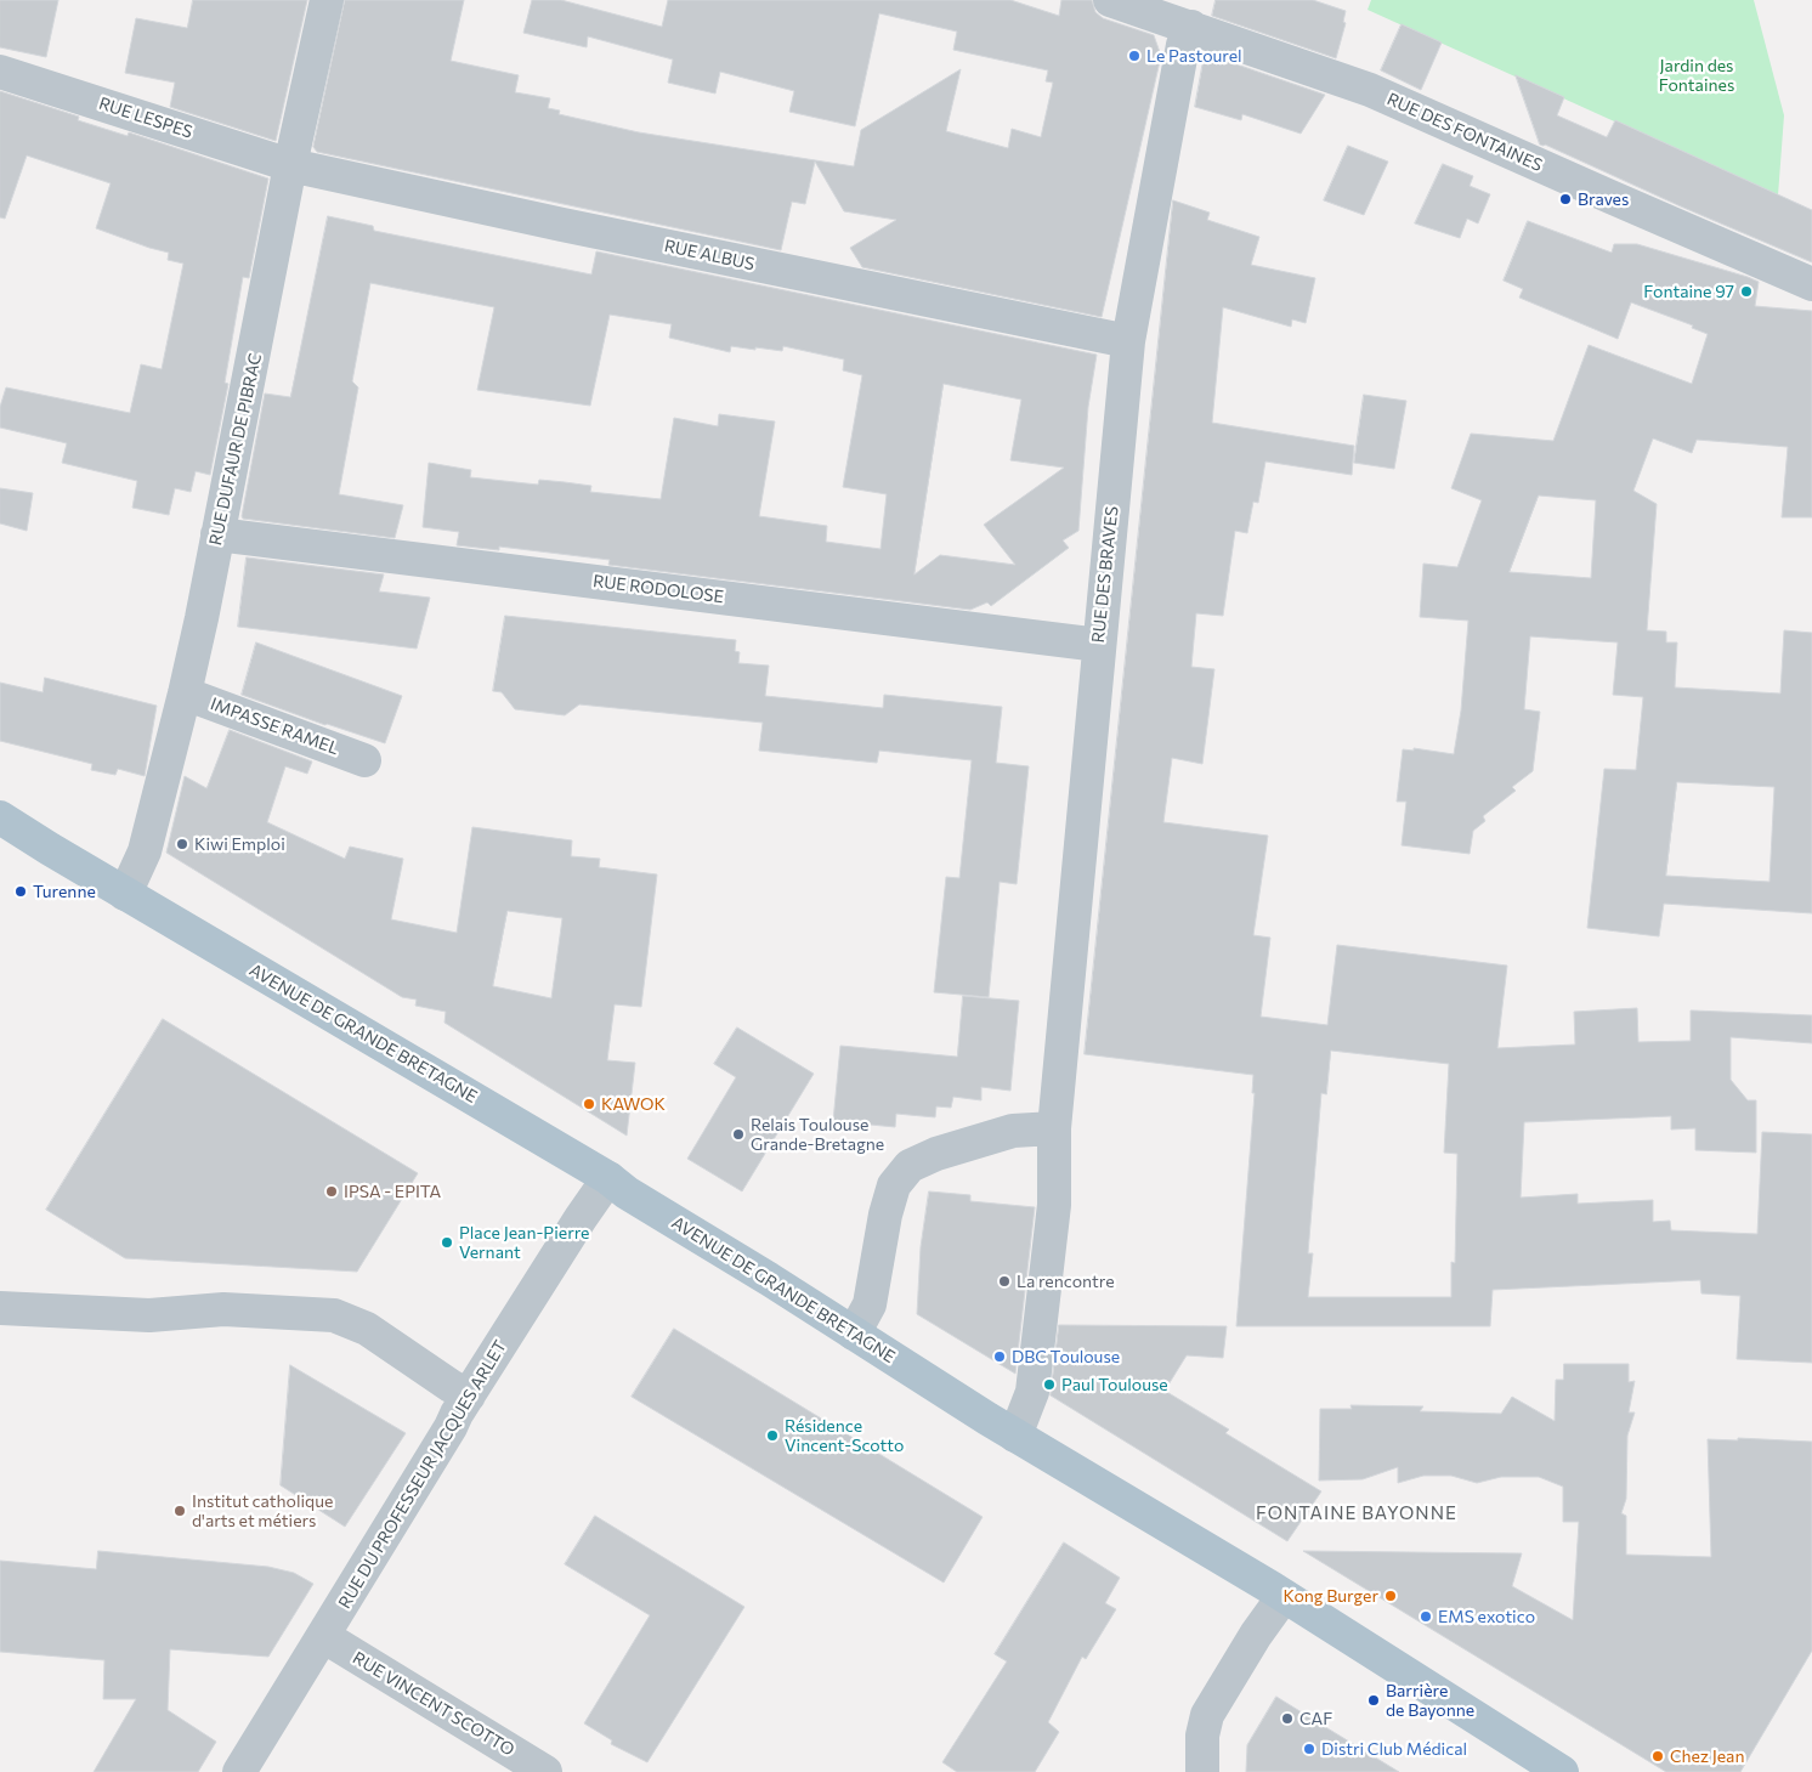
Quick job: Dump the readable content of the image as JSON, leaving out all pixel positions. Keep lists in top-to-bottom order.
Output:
{
  "streets": {
    "main road": ["AVENUE DE GRANDE BRETAGNE"],
    "street": [
      "RUE LESPES",
      "RUE DES FONTAINES",
      "RUE ALBUS",
      "RUE DUFAUR DE PIBRAC",
      "RUE DES BRAVES",
      "RUE RODOLOSE",
      "IMPASSE RAMEL",
      "RUE DU PROFESSEUR JACQUES ARLET",
      "RUE VINCENT SCOTTO"
    ]
  },
  "crossings": [
    ["RUE LESPES", "RUE ALBUS"],
    ["RUE LESPES", "RUE DUFAUR DE PIBRAC"],
    ["RUE DES FONTAINES", "RUE DES BRAVES"],
    ["RUE ALBUS", "RUE DUFAUR DE PIBRAC"],
    ["RUE ALBUS", "RUE DES BRAVES"],
    ["RUE DUFAUR DE PIBRAC", "RUE RODOLOSE"],
    ["RUE DUFAUR DE PIBRAC", "IMPASSE RAMEL"],
    ["RUE DUFAUR DE PIBRAC", "AVENUE DE GRANDE BRETAGNE"],
    ["RUE DES BRAVES", "RUE RODOLOSE"],
    ["RUE DES BRAVES", "AVENUE DE GRANDE BRETAGNE"],
    ["AVENUE DE GRANDE BRETAGNE", "RUE DU PROFESSEUR JACQUES ARLET"],
    ["RUE DU PROFESSEUR JACQUES ARLET", "RUE VINCENT SCOTTO"]
  ],
  "districts": ["FONTAINE BAYONNE"],
  "parks": ["Jardin des Fontaines"],
  "places": [
    "Le Pastourel",
    "Braves",
    "Fontaine 97",
    "Kiwi Emploi",
    "Turenne",
    "KAWOK",
    "Relais Toulouse Grande-Bretagne",
    "IPSA - EPITA",
    "Place Jean-Pierre Vernant",
    "La rencontre",
    "DBC Toulouse",
    "Paul Toulouse",
    "Résidence Vincent-Scotto",
    "Institut catholique d'arts et métiers",
    "Kong Burger",
    "EMS exotico",
    "Barrière de Bayonne",
    "CAF",
    "Distri Club Médical",
    "Chez Jean"
  ]
}
